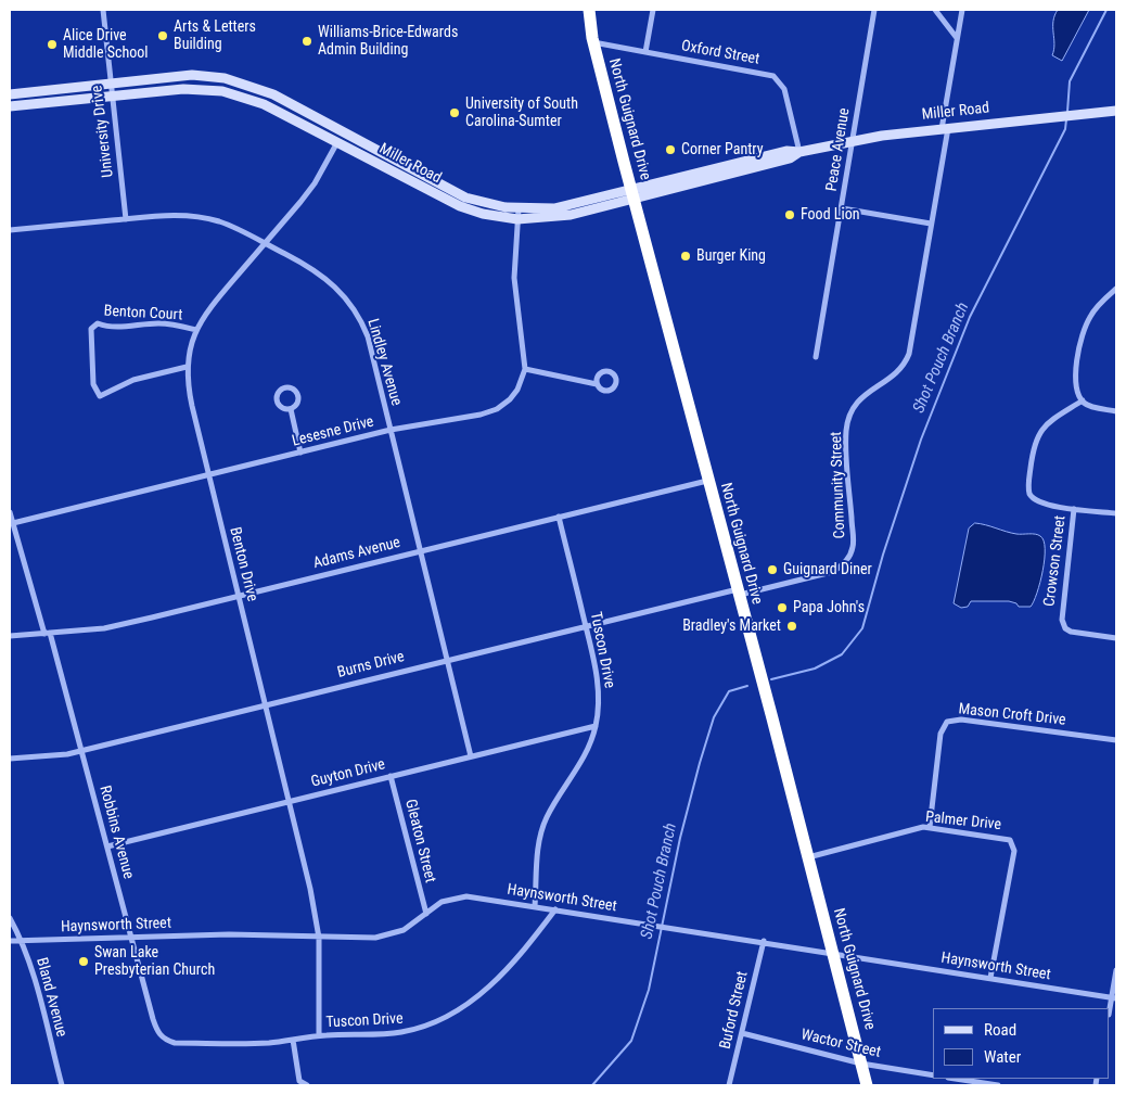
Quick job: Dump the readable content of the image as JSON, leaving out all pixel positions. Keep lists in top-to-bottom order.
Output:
{
  "streets": {
    "highway": ["North Guignard Drive"],
    "street": [
      "Oxford Street",
      "Miller Road",
      "University Drive",
      "Peace Avenue",
      "Benton Court",
      "Lindley Avenue",
      "Lesesne Drive",
      "Community Street",
      "Adams Avenue",
      "Crowson Street",
      "Benton Drive",
      "Tuscon Drive",
      "Burns Drive",
      "Mason Croft Drive",
      "Guyton Drive",
      "Palmer Drive",
      "Robbins Avenue",
      "Gleaton Street",
      "Haynsworth Street",
      "Bland Avenue",
      "Buford Street",
      "Wactor Street"
    ]
  },
  "crossings": [
    ["Oxford Street", "Miller Road"],
    ["Oxford Street", "North Guignard Drive"],
    ["Miller Road", "North Guignard Drive"],
    ["Miller Road", "University Drive"],
    ["Miller Road", "Peace Avenue"],
    ["Miller Road", "Community Street"],
    ["Miller Road", "Benton Drive"],
    ["North Guignard Drive", "Community Street"],
    ["North Guignard Drive", "Adams Avenue"],
    ["North Guignard Drive", "Burns Drive"],
    ["North Guignard Drive", "Palmer Drive"],
    ["North Guignard Drive", "Haynsworth Street"],
    ["North Guignard Drive", "Wactor Street"],
    ["University Drive", "Lindley Avenue"],
    ["Benton Court", "Benton Drive"],
    ["Lindley Avenue", "Lesesne Drive"],
    ["Lindley Avenue", "Adams Avenue"],
    ["Lindley Avenue", "Benton Drive"],
    ["Lindley Avenue", "Burns Drive"],
    ["Lindley Avenue", "Guyton Drive"],
    ["Lesesne Drive", "Benton Drive"],
    ["Lesesne Drive", "Robbins Avenue"],
    ["Community Street", "Burns Drive"],
    ["Adams Avenue", "Benton Drive"],
    ["Adams Avenue", "Tuscon Drive"],
    ["Adams Avenue", "Robbins Avenue"],
    ["Benton Drive", "Tuscon Drive"],
    ["Benton Drive", "Burns Drive"],
    ["Benton Drive", "Guyton Drive"],
    ["Benton Drive", "Haynsworth Street"],
    ["Tuscon Drive", "Burns Drive"],
    ["Tuscon Drive", "Guyton Drive"],
    ["Tuscon Drive", "Robbins Avenue"],
    ["Tuscon Drive", "Haynsworth Street"],
    ["Burns Drive", "Robbins Avenue"],
    ["Mason Croft Drive", "Palmer Drive"],
    ["Guyton Drive", "Robbins Avenue"],
    ["Guyton Drive", "Gleaton Street"],
    ["Palmer Drive", "Haynsworth Street"],
    ["Robbins Avenue", "Haynsworth Street"],
    ["Gleaton Street", "Haynsworth Street"],
    ["Haynsworth Street", "Bland Avenue"],
    ["Haynsworth Street", "Buford Street"],
    ["Buford Street", "Wactor Street"]
  ],
  "water": ["Shot Pouch Branch"],
  "places": [
    "Arts & Letters Building",
    "Williams-Brice-Edwards Admin Building",
    "Alice Drive Middle School",
    "University of South Carolina-Sumter",
    "Corner Pantry",
    "Food Lion",
    "Burger King",
    "Guignard Diner",
    "Papa John's",
    "Bradley's Market",
    "Swan Lake Presbyterian Church"
  ],
  "legend": ["Road", "Water"]
}
